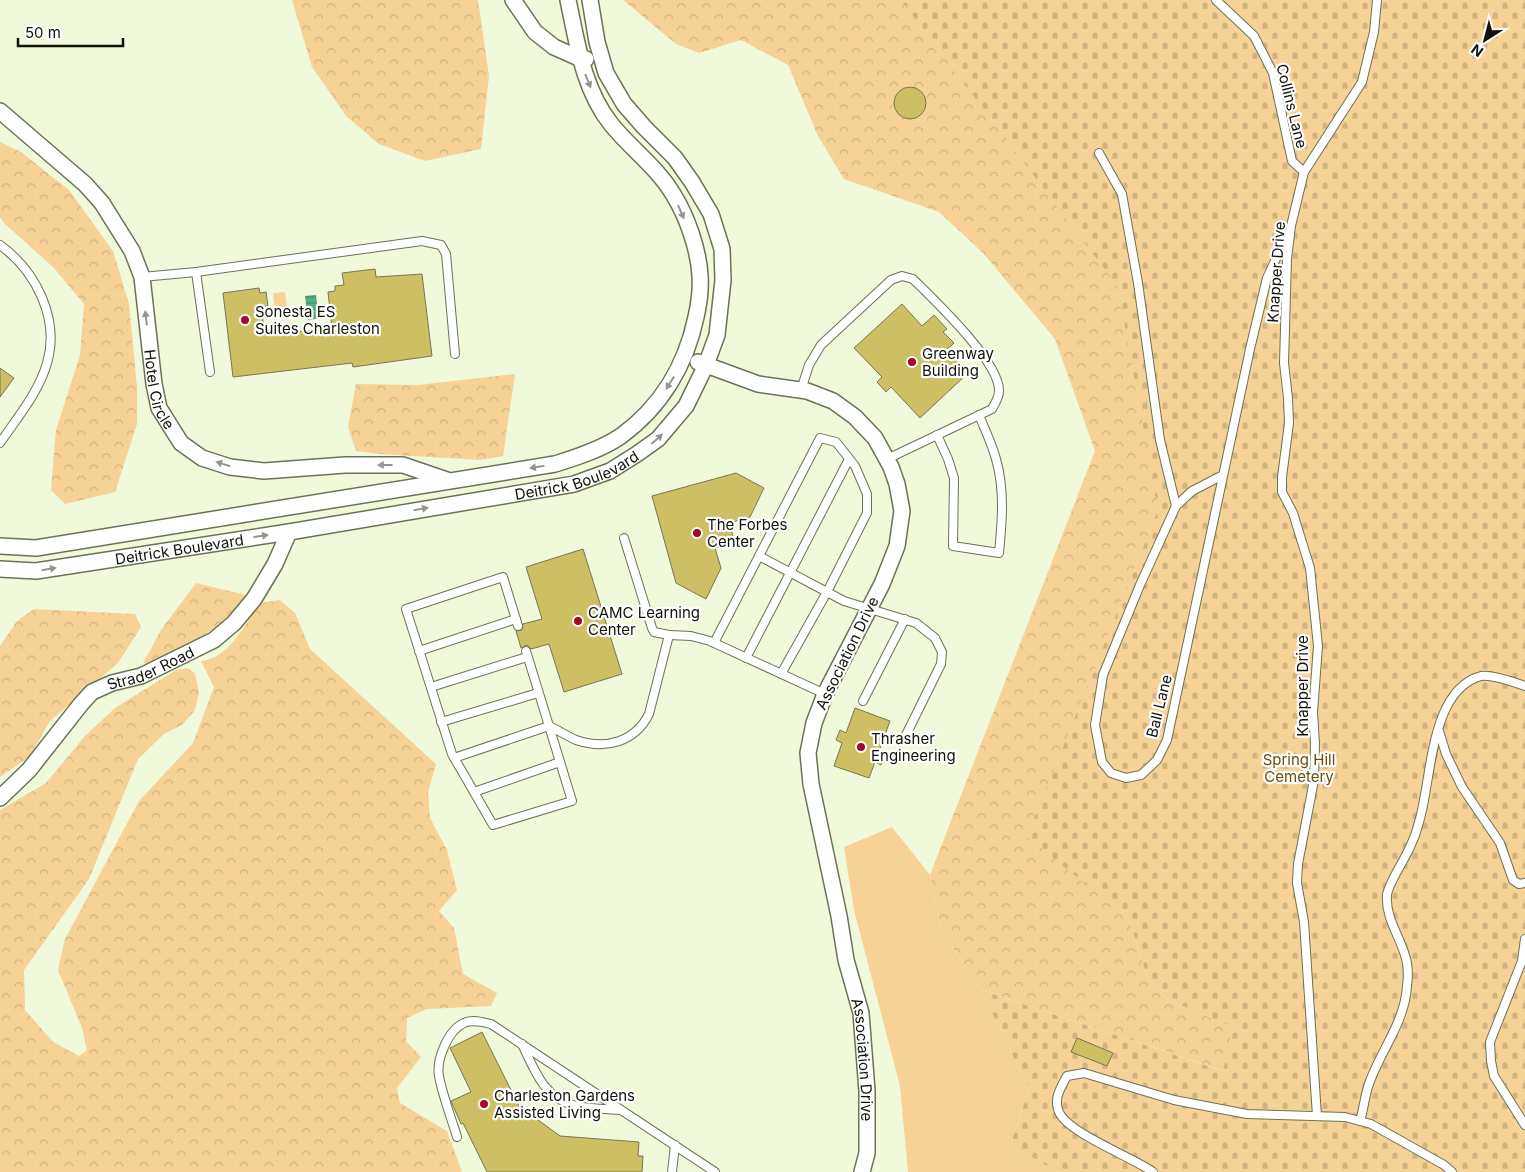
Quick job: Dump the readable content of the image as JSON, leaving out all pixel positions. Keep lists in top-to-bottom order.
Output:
{
  "streets": {
    "street": [
      "Hotel Circle",
      "Deitrick Boulevard",
      "Association Drive",
      "Strader Road"
    ],
    "lane": ["Collins Lane", "Knapper Drive", "Ball Lane"]
  },
  "crossings": [
    ["Collins Lane", "Knapper Drive"],
    ["Knapper Drive", "Ball Lane"],
    ["Hotel Circle", "Deitrick Boulevard"],
    ["Deitrick Boulevard", "Association Drive"],
    ["Deitrick Boulevard", "Strader Road"]
  ],
  "one_way": ["Hotel Circle"],
  "parks": ["Spring Hill Cemetery"],
  "places": [
    "Sonesta ES Suites Charleston",
    "Greenway Building",
    "The Forbes Center",
    "CAMC Learning Center",
    "Thrasher Engineering",
    "Charleston Gardens Assisted Living"
  ],
  "scale_bar": "50 m",
  "north": "bottom left"
}
